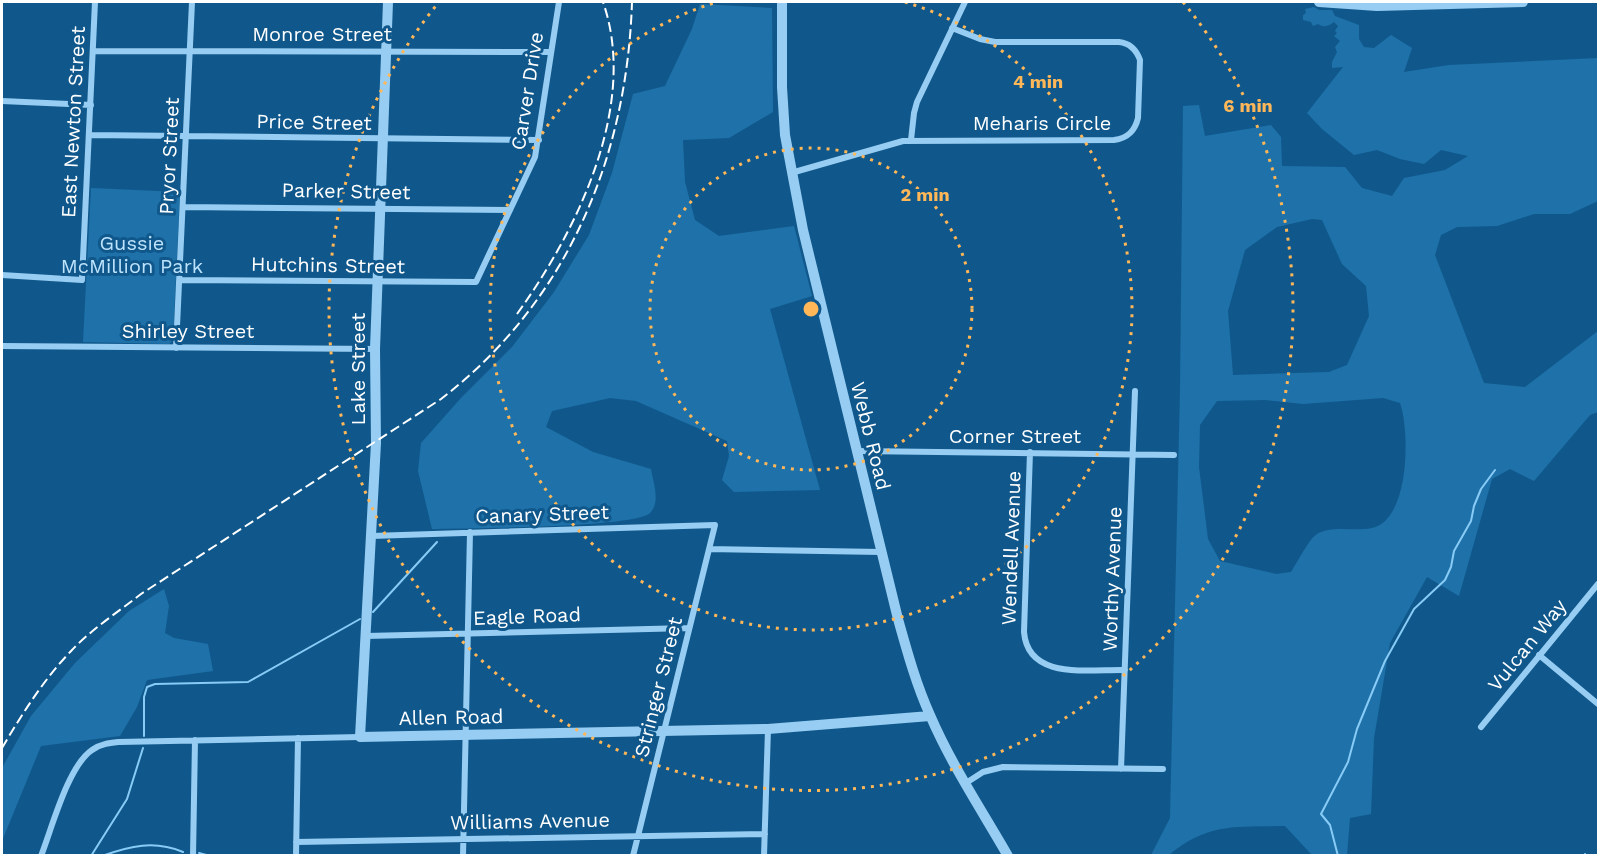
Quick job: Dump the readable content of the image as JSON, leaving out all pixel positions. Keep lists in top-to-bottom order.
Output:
{
  "streets": {
    "street": [
      "Monroe Street",
      "Carver Drive",
      "East Newton Street",
      "Price Street",
      "Meharis Circle",
      "Pryor Street",
      "Parker Street",
      "Hutchins Street",
      "Shirley Street",
      "Lake Street",
      "Webb Road",
      "Corner Street",
      "Canary Street",
      "Wendell Avenue",
      "Worthy Avenue",
      "Eagle Road",
      "Vulcan Way",
      "Stringer Street",
      "Allen Road",
      "Williams Avenue"
    ]
  },
  "crossings": [
    ["Monroe Street", "Carver Drive"],
    ["Monroe Street", "East Newton Street"],
    ["Monroe Street", "Pryor Street"],
    ["Monroe Street", "Lake Street"],
    ["Carver Drive", "Price Street"],
    ["Carver Drive", "Parker Street"],
    ["Carver Drive", "Hutchins Street"],
    ["East Newton Street", "Price Street"],
    ["Price Street", "Pryor Street"],
    ["Price Street", "Lake Street"],
    ["Meharis Circle", "Webb Road"],
    ["Pryor Street", "Parker Street"],
    ["Pryor Street", "Hutchins Street"],
    ["Pryor Street", "Shirley Street"],
    ["Parker Street", "Lake Street"],
    ["Hutchins Street", "Lake Street"],
    ["Shirley Street", "Lake Street"],
    ["Lake Street", "Canary Street"],
    ["Lake Street", "Eagle Road"],
    ["Lake Street", "Allen Road"],
    ["Webb Road", "Corner Street"],
    ["Webb Road", "Allen Road"],
    ["Corner Street", "Wendell Avenue"],
    ["Corner Street", "Worthy Avenue"],
    ["Canary Street", "Stringer Street"],
    ["Wendell Avenue", "Worthy Avenue"],
    ["Eagle Road", "Stringer Street"],
    ["Stringer Street", "Allen Road"],
    ["Stringer Street", "Williams Avenue"]
  ],
  "parks": ["Gussie McMillion Park"],
  "rings": ["4 min", "6 min", "2 min"]
}
